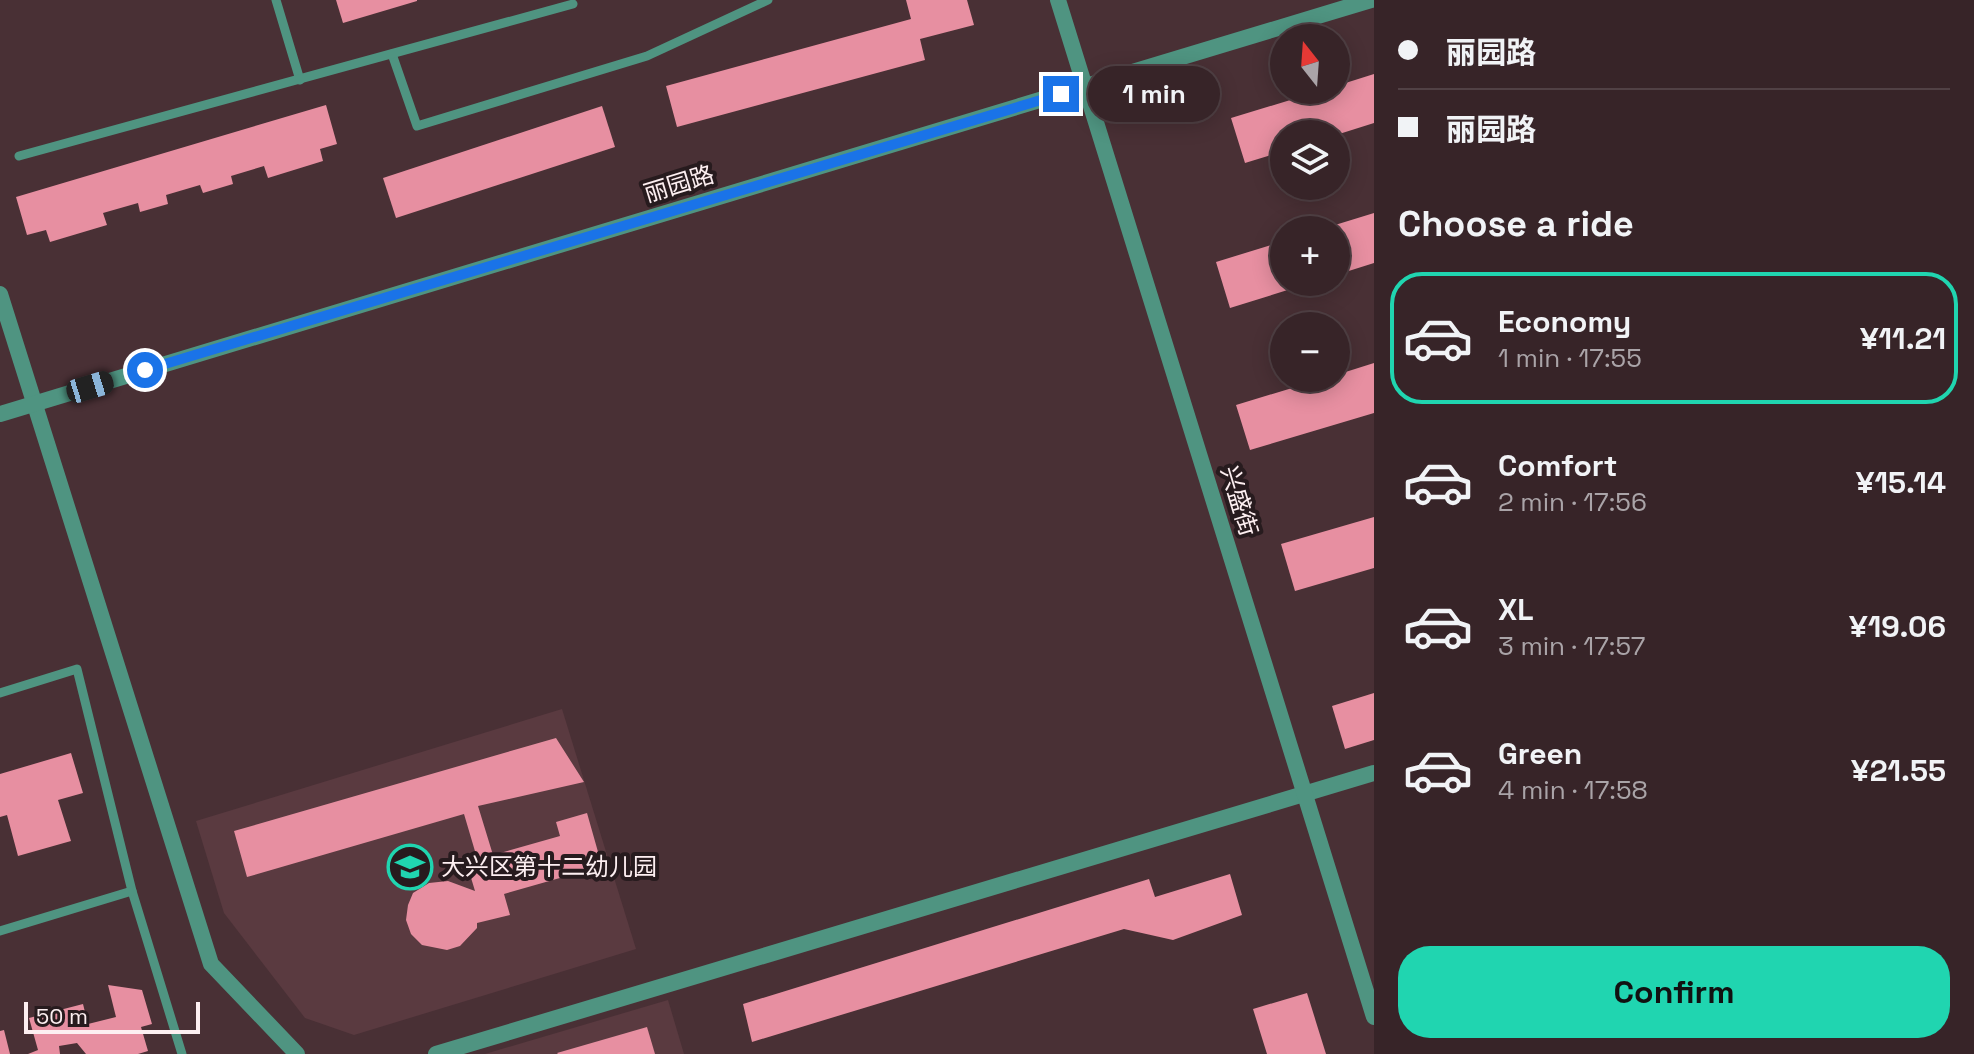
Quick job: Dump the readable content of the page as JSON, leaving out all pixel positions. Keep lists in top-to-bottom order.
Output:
{
  "streets": {
    "street": ["丽园路", "兴盛街"]
  },
  "crossings": [
    ["丽园路", "兴盛街"]
  ],
  "places": {
    "school or university": ["大兴区第十二幼儿园"]
  },
  "scale_bar": "50 m",
  "north": "top",
  "page": {
    "banner": ["丽园路", "丽园路"],
    "map_buttons": ["+", "−"],
    "bubble": "1 min",
    "heading": "Choose a ride",
    "list": [
      {
        "name": "Economy",
        "note": "1 min · 17:55",
        "value": "¥11.21"
      },
      {
        "name": "Comfort",
        "note": "2 min · 17:56",
        "value": "¥15.14"
      },
      {
        "name": "XL",
        "note": "3 min · 17:57",
        "value": "¥19.06"
      },
      {
        "name": "Green",
        "note": "4 min · 17:58",
        "value": "¥21.55"
      }
    ],
    "buttons": "Confirm",
    "scale": "50 m"
  }
}
